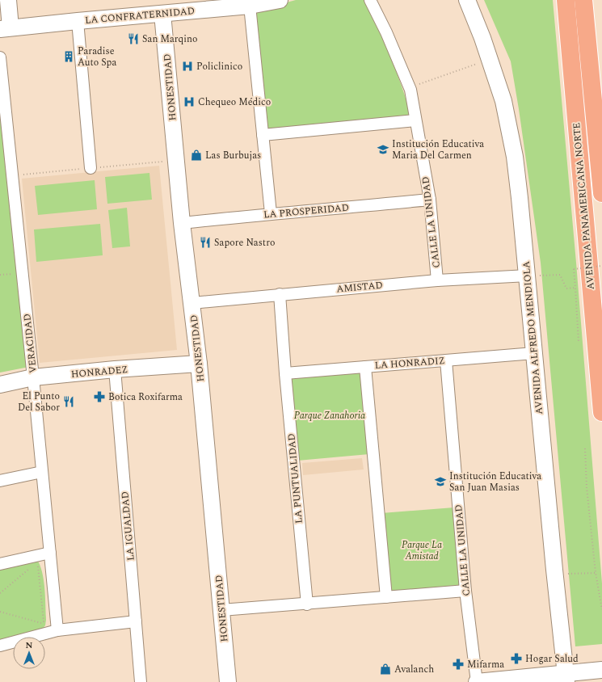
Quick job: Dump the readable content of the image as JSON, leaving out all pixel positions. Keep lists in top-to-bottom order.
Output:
{
  "streets": {
    "highway": ["AVENIDA PANAMERICANA NORTE"],
    "street": [
      "LA CONFRATERNIDAD",
      "HONESTIDAD",
      "LA PROSPERIDAD",
      "CALLE LA UNIDAD",
      "AMISTAD",
      "AVENIDA ALFREDO MENDIOLA",
      "VERACIDAD",
      "LA HONRADIZ",
      "HONRADEZ",
      "LA PUNTUALIDAD",
      "LA IGUALDAD"
    ]
  },
  "crossings": [
    ["LA CONFRATERNIDAD", "HONESTIDAD"],
    ["HONESTIDAD", "LA PROSPERIDAD"],
    ["HONESTIDAD", "AMISTAD"],
    ["HONESTIDAD", "HONRADEZ"],
    ["LA PROSPERIDAD", "CALLE LA UNIDAD"],
    ["CALLE LA UNIDAD", "AMISTAD"],
    ["CALLE LA UNIDAD", "LA HONRADIZ"],
    ["AMISTAD", "AVENIDA ALFREDO MENDIOLA"],
    ["AMISTAD", "LA PUNTUALIDAD"],
    ["AVENIDA ALFREDO MENDIOLA", "LA HONRADIZ"],
    ["VERACIDAD", "HONRADEZ"],
    ["LA HONRADIZ", "LA PUNTUALIDAD"],
    ["HONRADEZ", "LA IGUALDAD"]
  ],
  "parks": ["Parque Zanahoria", "Parque La Amistad"],
  "places": {
    "restaurant": ["San Marqino", "Sapore Nastro", "El Punto Del Sabor"],
    "building": ["Paradise Auto Spa"],
    "hospital": ["Policlinico", "Chequeo Médico"],
    "school or university": ["Institución Educativa Maria Del Carmen", "Institución Educativa San Juan Masias"],
    "shop": ["Las Burbujas", "Avalanch"],
    "pharmacy": ["Botica Roxifarma", "Hogar Salud", "Mifarma"]
  },
  "north": "top"
}
